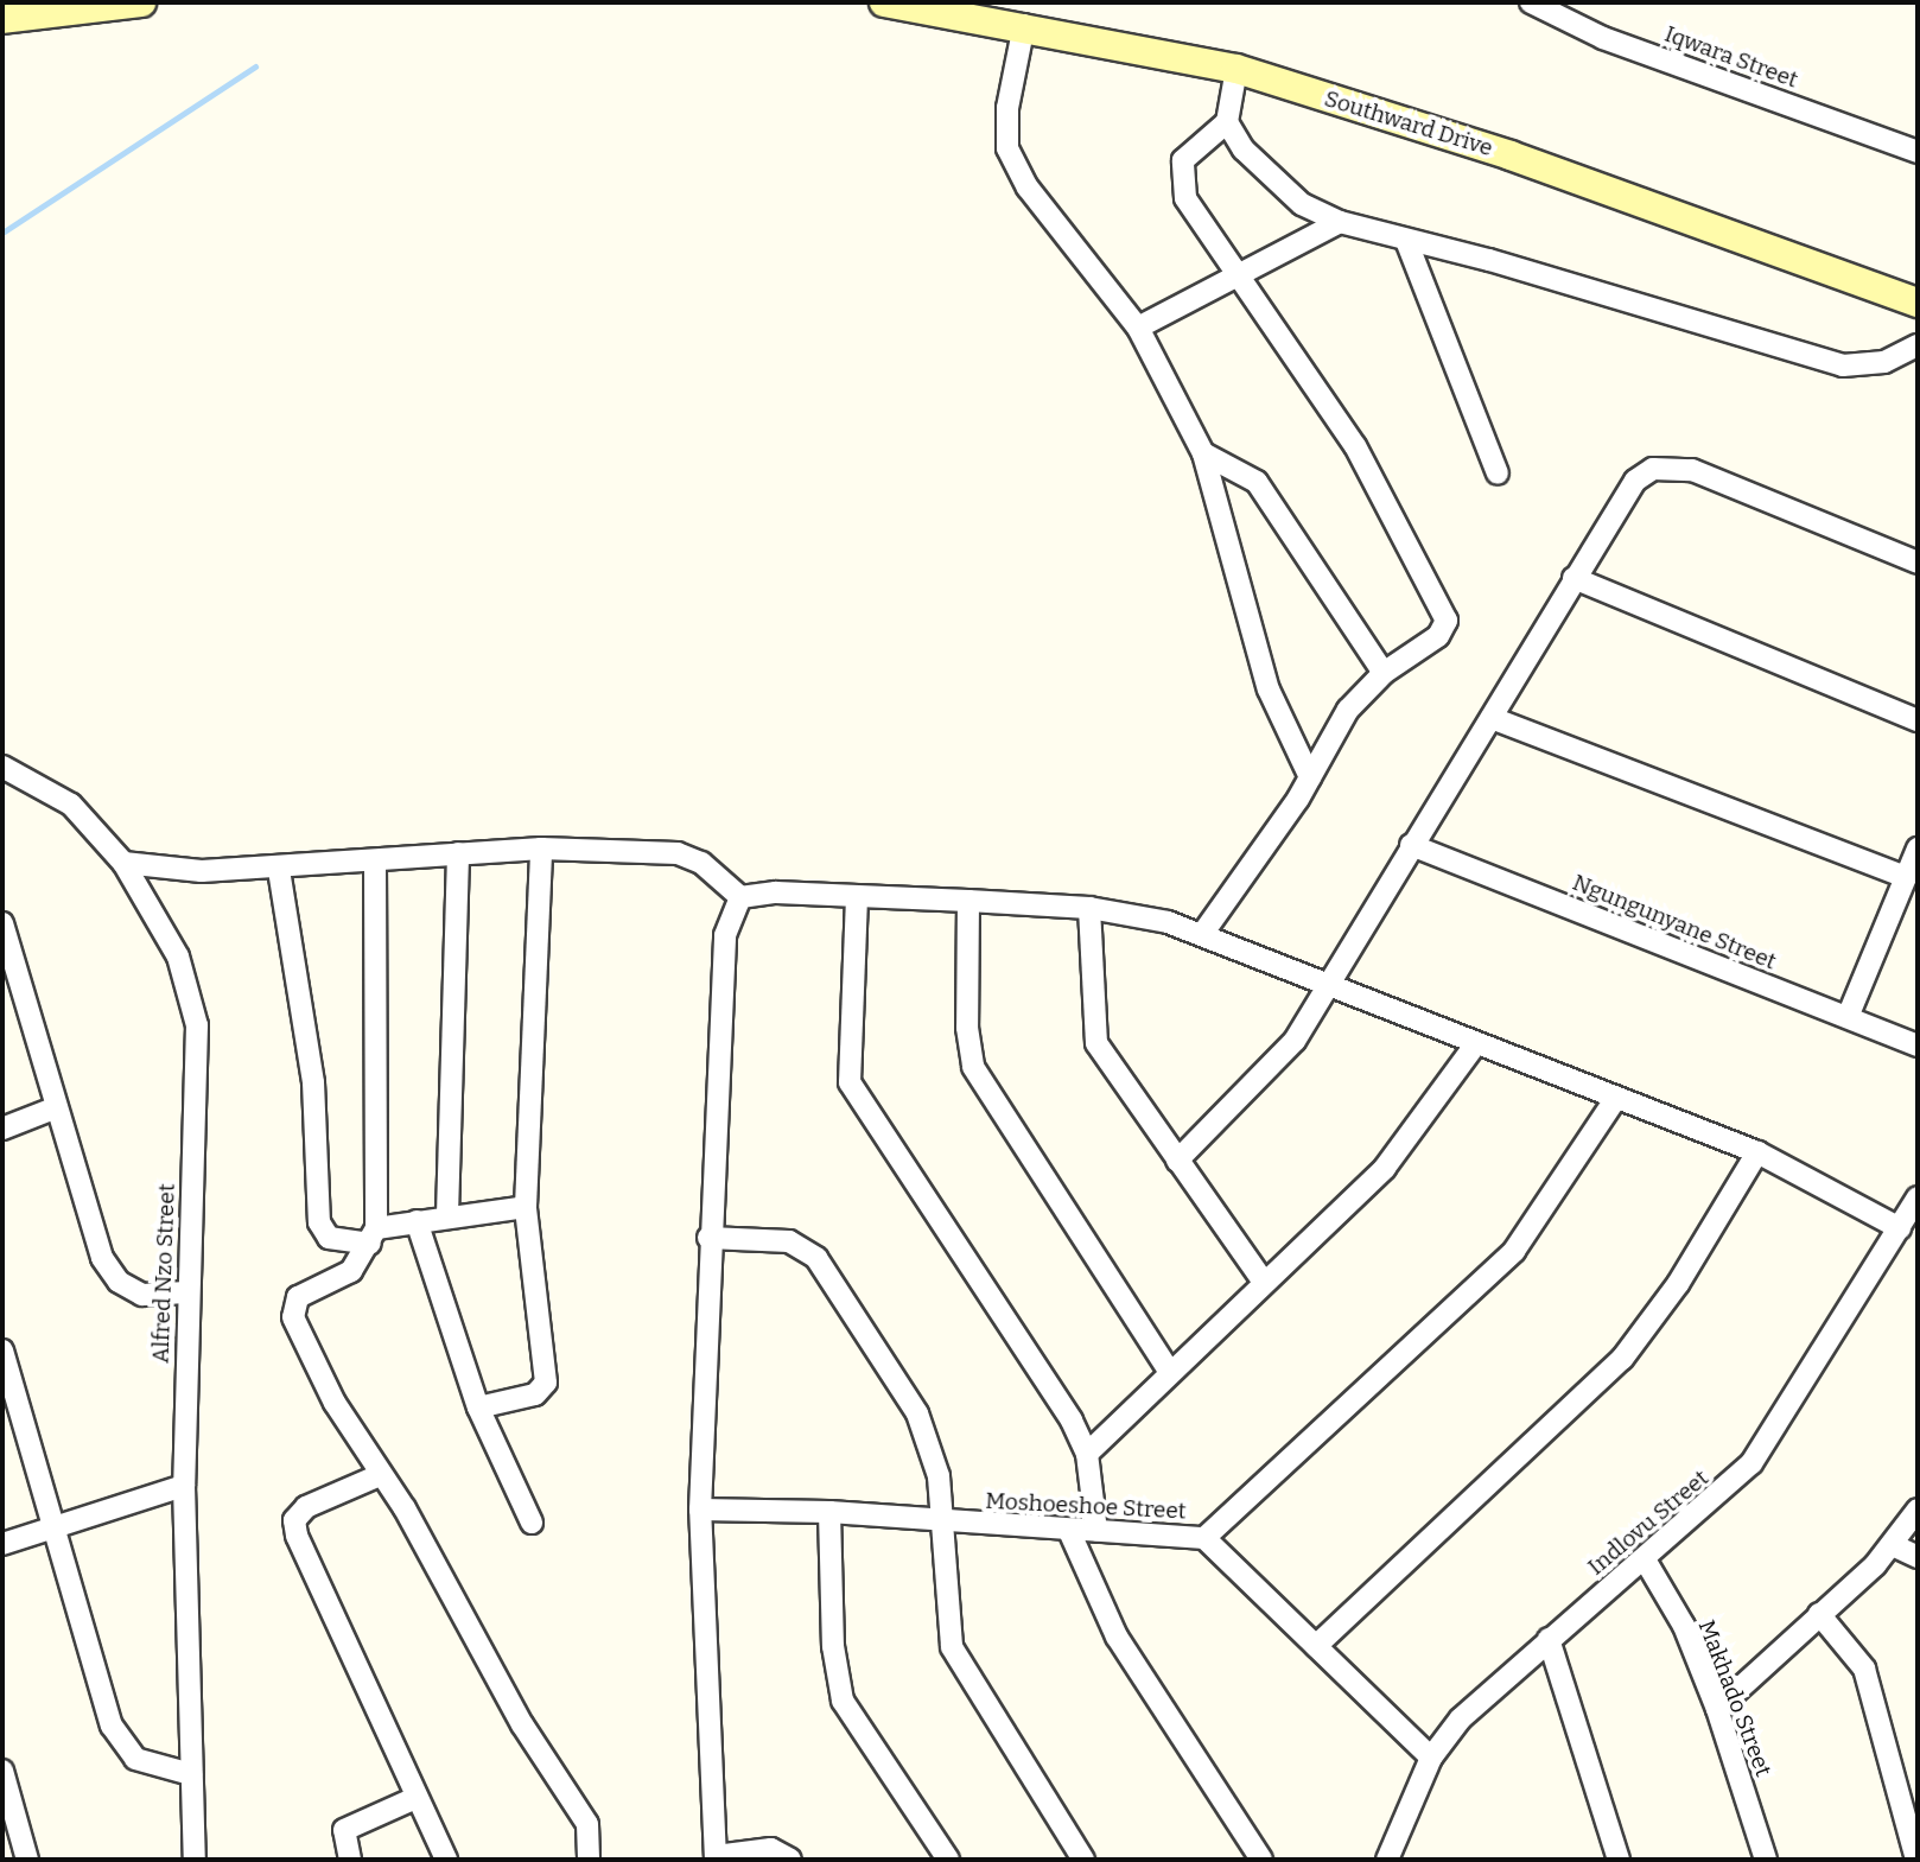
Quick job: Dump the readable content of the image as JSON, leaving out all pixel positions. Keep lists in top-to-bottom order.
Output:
{
  "streets": {
    "main road": ["Southward Drive"],
    "street": [
      "Iqwara Street",
      "Ngungunyane Street",
      "Alfred Nzo Street",
      "Moshoeshoe Street",
      "Indlovu Street",
      "Makhado Street"
    ]
  },
  "crossings": [
    ["Moshoeshoe Street", "Indlovu Street"],
    ["Indlovu Street", "Makhado Street"]
  ]
}
